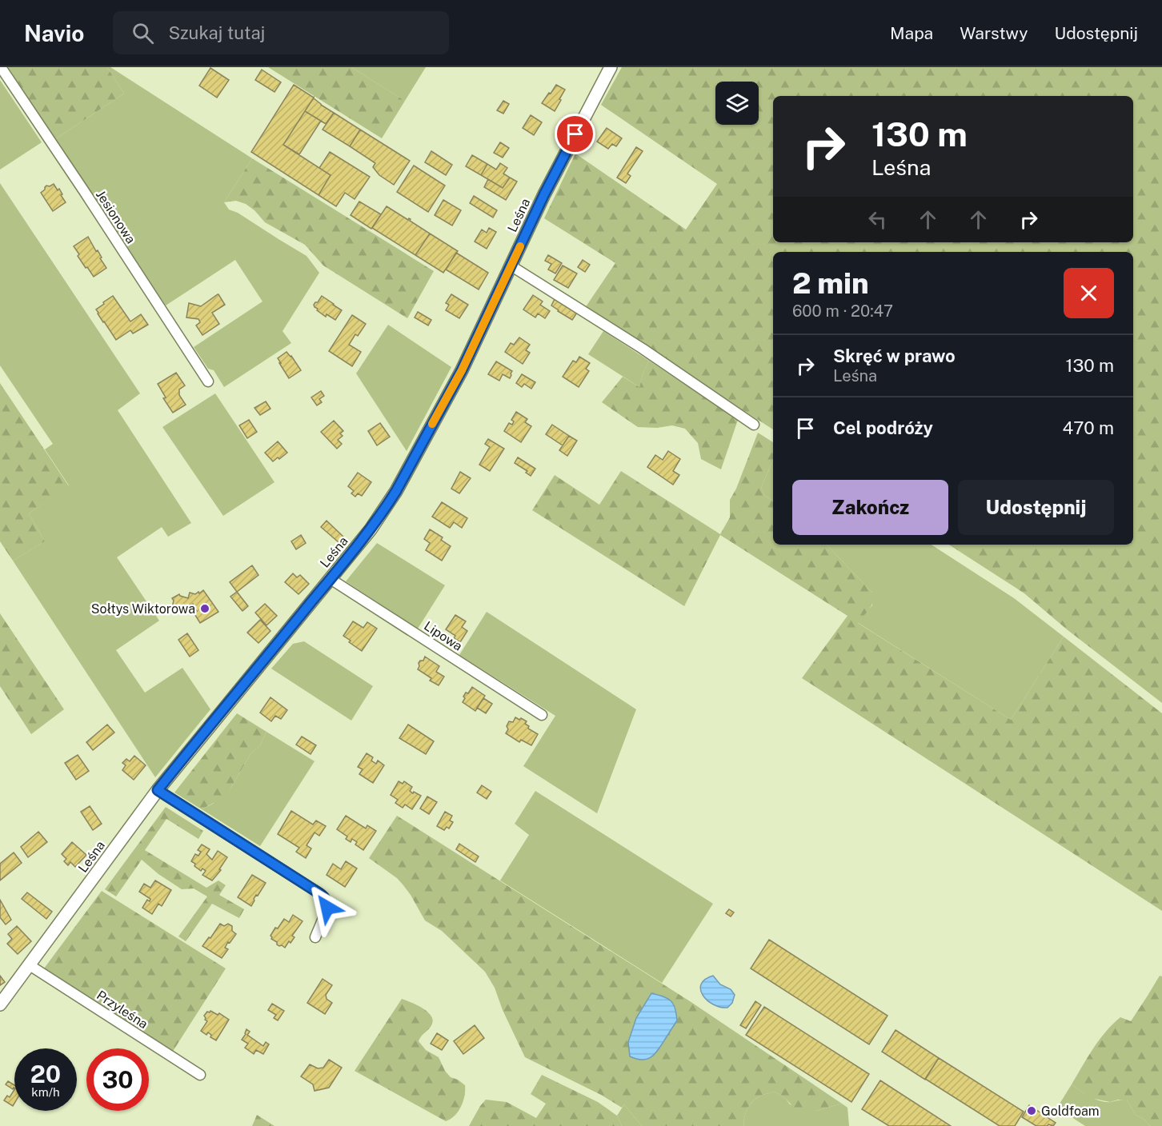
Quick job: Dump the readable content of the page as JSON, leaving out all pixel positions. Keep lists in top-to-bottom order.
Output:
{
  "streets": {
    "street": [
      "Leśna",
      "Jesionowa",
      "Lipowa",
      "Przyleśna"
    ]
  },
  "crossings": [
    ["Leśna", "Lipowa"],
    ["Leśna", "Przyleśna"]
  ],
  "places": ["Sołtys Wiktorowa", "Goldfoam"],
  "page": {
    "header": "Navio",
    "search": "Szukaj tutaj",
    "nav": ["Mapa", "Warstwy", "Udostępnij"],
    "turn": ["130 m", "Leśna"],
    "heading": ["2 min", "600 m · 20:47"],
    "list": [
      {
        "name": "Skręć w prawo",
        "note": "Leśna",
        "value": "130 m"
      },
      {
        "name": "Cel podróży",
        "value": "470 m"
      }
    ],
    "buttons": ["Zakończ", "Udostępnij"],
    "speed": "20 km/h",
    "limit": "30"
  }
}
